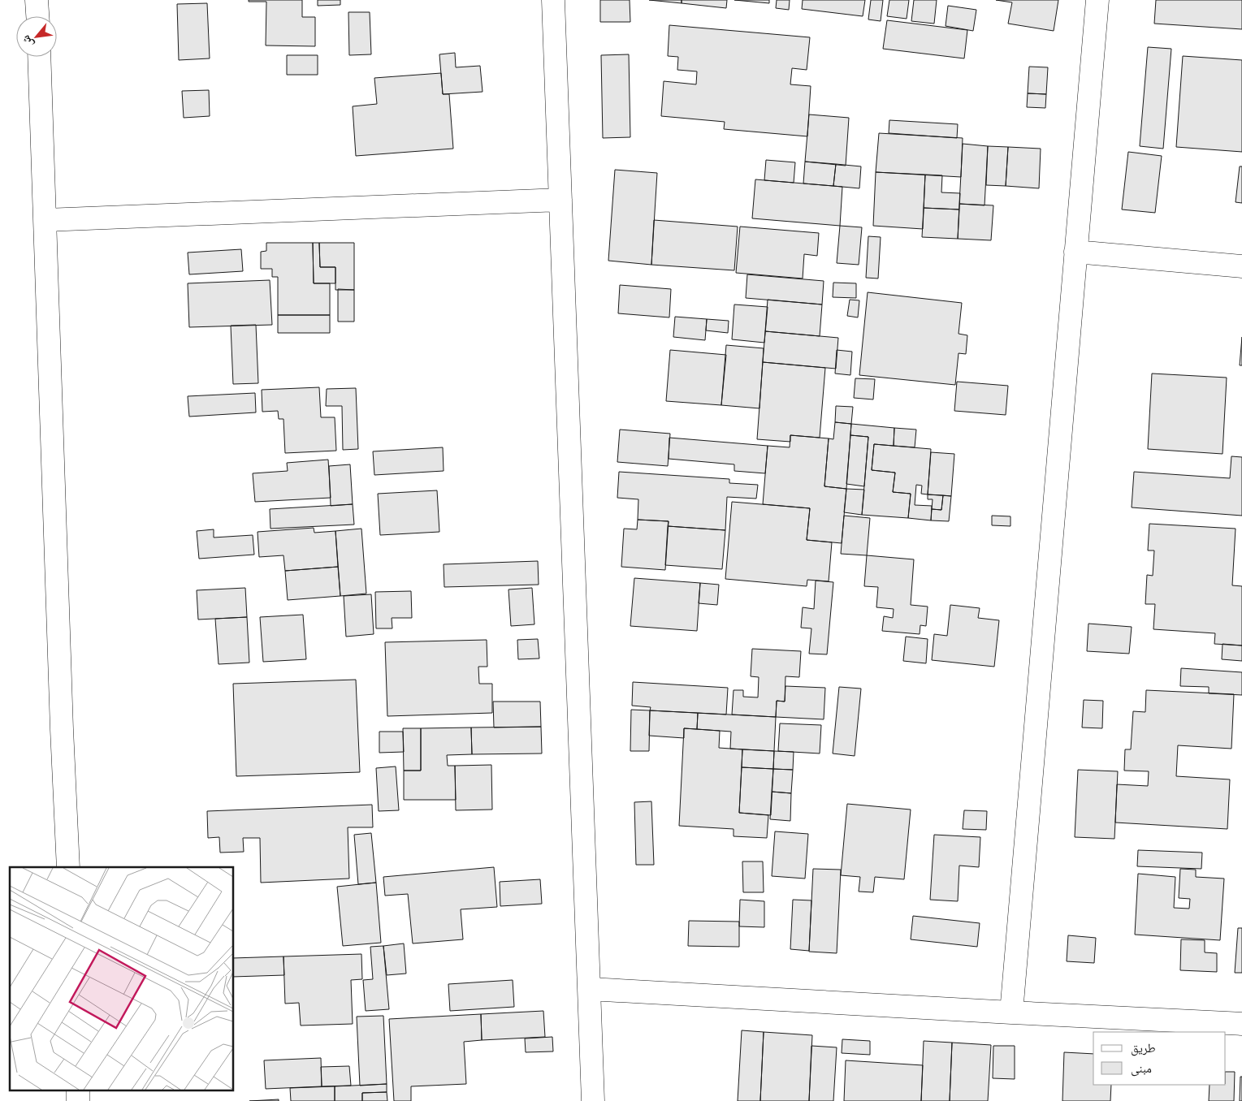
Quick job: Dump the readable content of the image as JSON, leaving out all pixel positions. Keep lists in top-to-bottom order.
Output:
{
  "legend": ["طريق", "مبنى"],
  "north": "bottom left"
}
